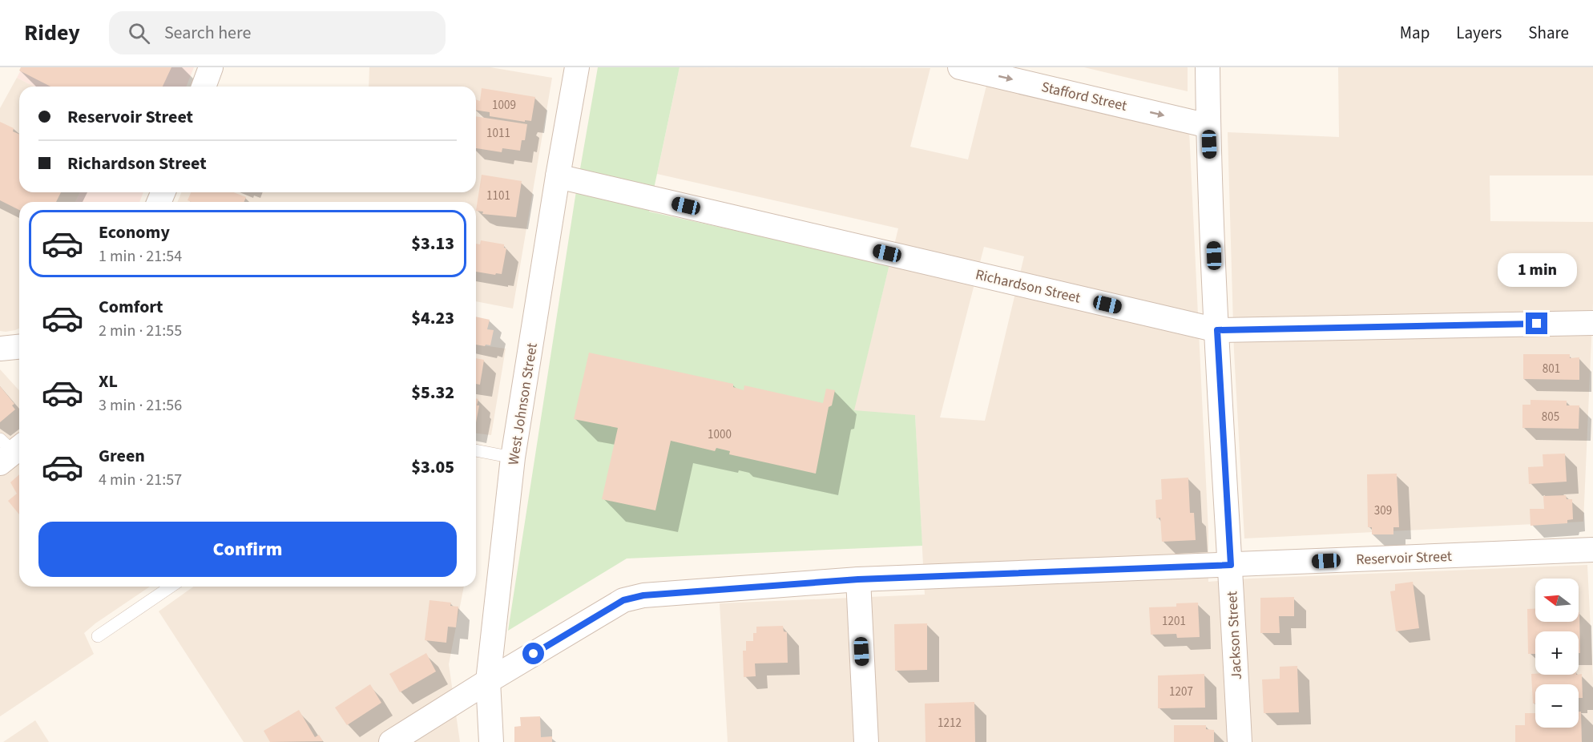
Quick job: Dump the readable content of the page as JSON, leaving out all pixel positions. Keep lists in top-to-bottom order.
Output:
{
  "streets": {
    "street": [
      "Stafford Street",
      "Richardson Street",
      "West Johnson Street",
      "Reservoir Street",
      "Jackson Street"
    ]
  },
  "crossings": [
    ["Stafford Street", "Jackson Street"],
    ["Richardson Street", "West Johnson Street"],
    ["Richardson Street", "Jackson Street"],
    ["West Johnson Street", "Reservoir Street"],
    ["Reservoir Street", "Jackson Street"]
  ],
  "one_way": ["Stafford Street"],
  "house_numbers": [
    "1009",
    "1011",
    "1101",
    "801",
    "805",
    "1000",
    "309",
    "1201",
    "1207",
    "1212"
  ],
  "north": "left",
  "page": {
    "header": "Ridey",
    "search": "Search here",
    "nav": ["Map", "Layers", "Share"],
    "banner": ["Reservoir Street", "Richardson Street"],
    "list": [
      {
        "name": "Economy",
        "note": "1 min · 21:54",
        "value": "$3.13"
      },
      {
        "name": "Comfort",
        "note": "2 min · 21:55",
        "value": "$4.23"
      },
      {
        "name": "XL",
        "note": "3 min · 21:56",
        "value": "$5.32"
      },
      {
        "name": "Green",
        "note": "4 min · 21:57",
        "value": "$3.05"
      }
    ],
    "bubble": "1 min",
    "buttons": "Confirm",
    "map_buttons": ["+", "−"]
  }
}
